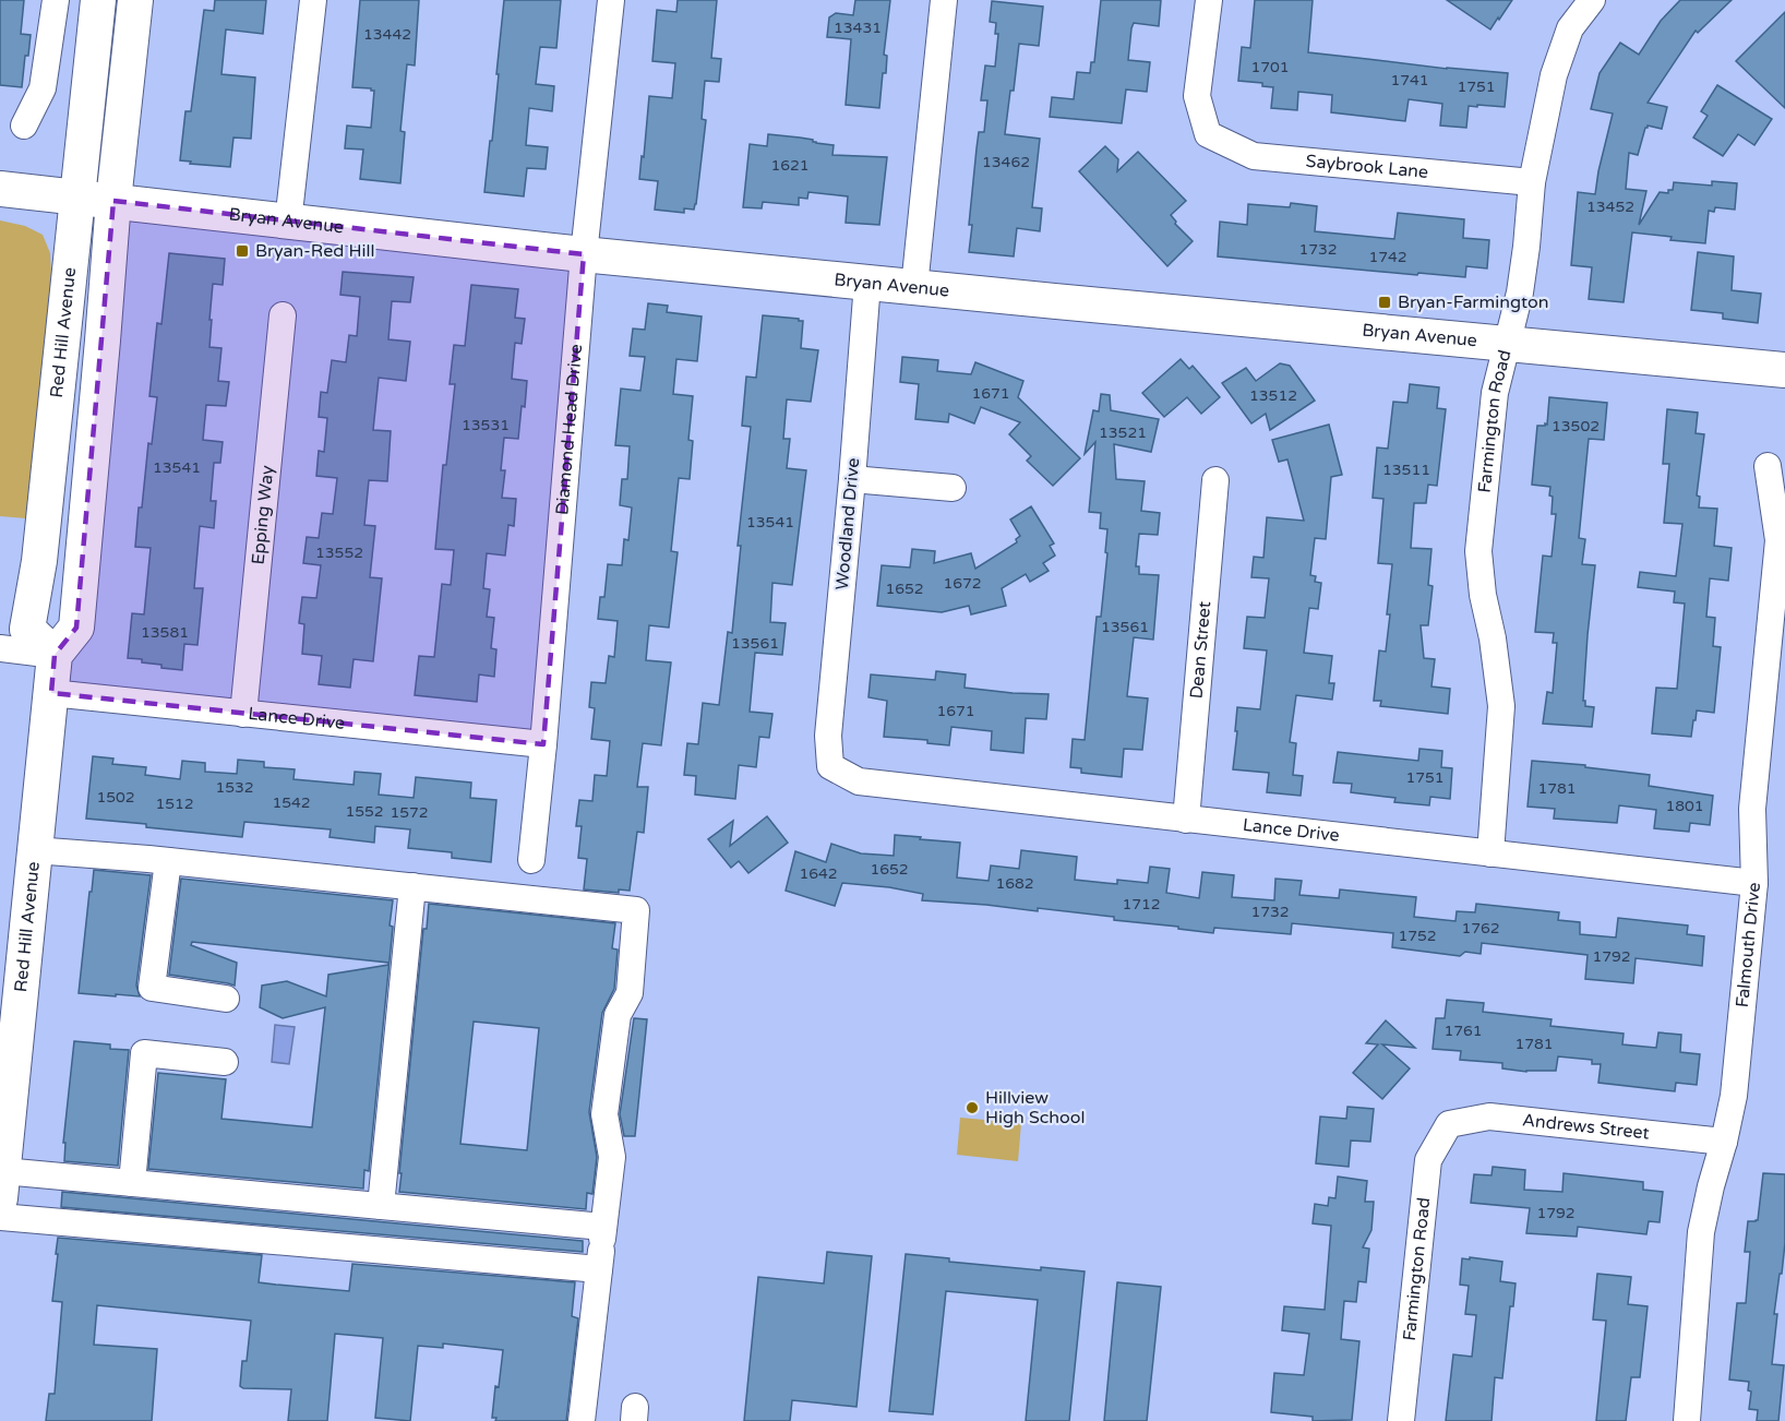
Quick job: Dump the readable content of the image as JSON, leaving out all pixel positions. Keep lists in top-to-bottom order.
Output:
{
  "streets": {
    "main road": ["Bryan Avenue", "Red Hill Avenue"],
    "street": [
      "Saybrook Lane",
      "Farmington Road",
      "Diamond Head Drive",
      "Epping Way",
      "Woodland Drive",
      "Dean Street",
      "Lance Drive",
      "Falmouth Drive",
      "Andrews Street"
    ]
  },
  "crossings": [
    ["Saybrook Lane", "Farmington Road"],
    ["Bryan Avenue", "Red Hill Avenue"],
    ["Bryan Avenue", "Farmington Road"],
    ["Bryan Avenue", "Diamond Head Drive"],
    ["Bryan Avenue", "Woodland Drive"],
    ["Red Hill Avenue", "Lance Drive"],
    ["Farmington Road", "Lance Drive"],
    ["Farmington Road", "Andrews Street"],
    ["Diamond Head Drive", "Lance Drive"],
    ["Epping Way", "Lance Drive"],
    ["Woodland Drive", "Lance Drive"],
    ["Dean Street", "Lance Drive"],
    ["Lance Drive", "Falmouth Drive"],
    ["Falmouth Drive", "Andrews Street"]
  ],
  "places": {
    "transit": ["Bryan-Red Hill", "Bryan-Farmington"],
    "other": ["Hillview High School"]
  },
  "house_numbers": [
    "13431",
    "13442",
    "1701",
    "1741",
    "1751",
    "13462",
    "1621",
    "13452",
    "1732",
    "1742",
    "1671",
    "13512",
    "13531",
    "13502",
    "13521",
    "13541",
    "13511",
    "13541",
    "13552",
    "1672",
    "1652",
    "13561",
    "13581",
    "13561",
    "1671",
    "1751",
    "1532",
    "1781",
    "1502",
    "1542",
    "1512",
    "1801",
    "1552",
    "1572",
    "1652",
    "1642",
    "1682",
    "1712",
    "1732",
    "1762",
    "1752",
    "1792",
    "1761",
    "1781",
    "1792"
  ]
}
